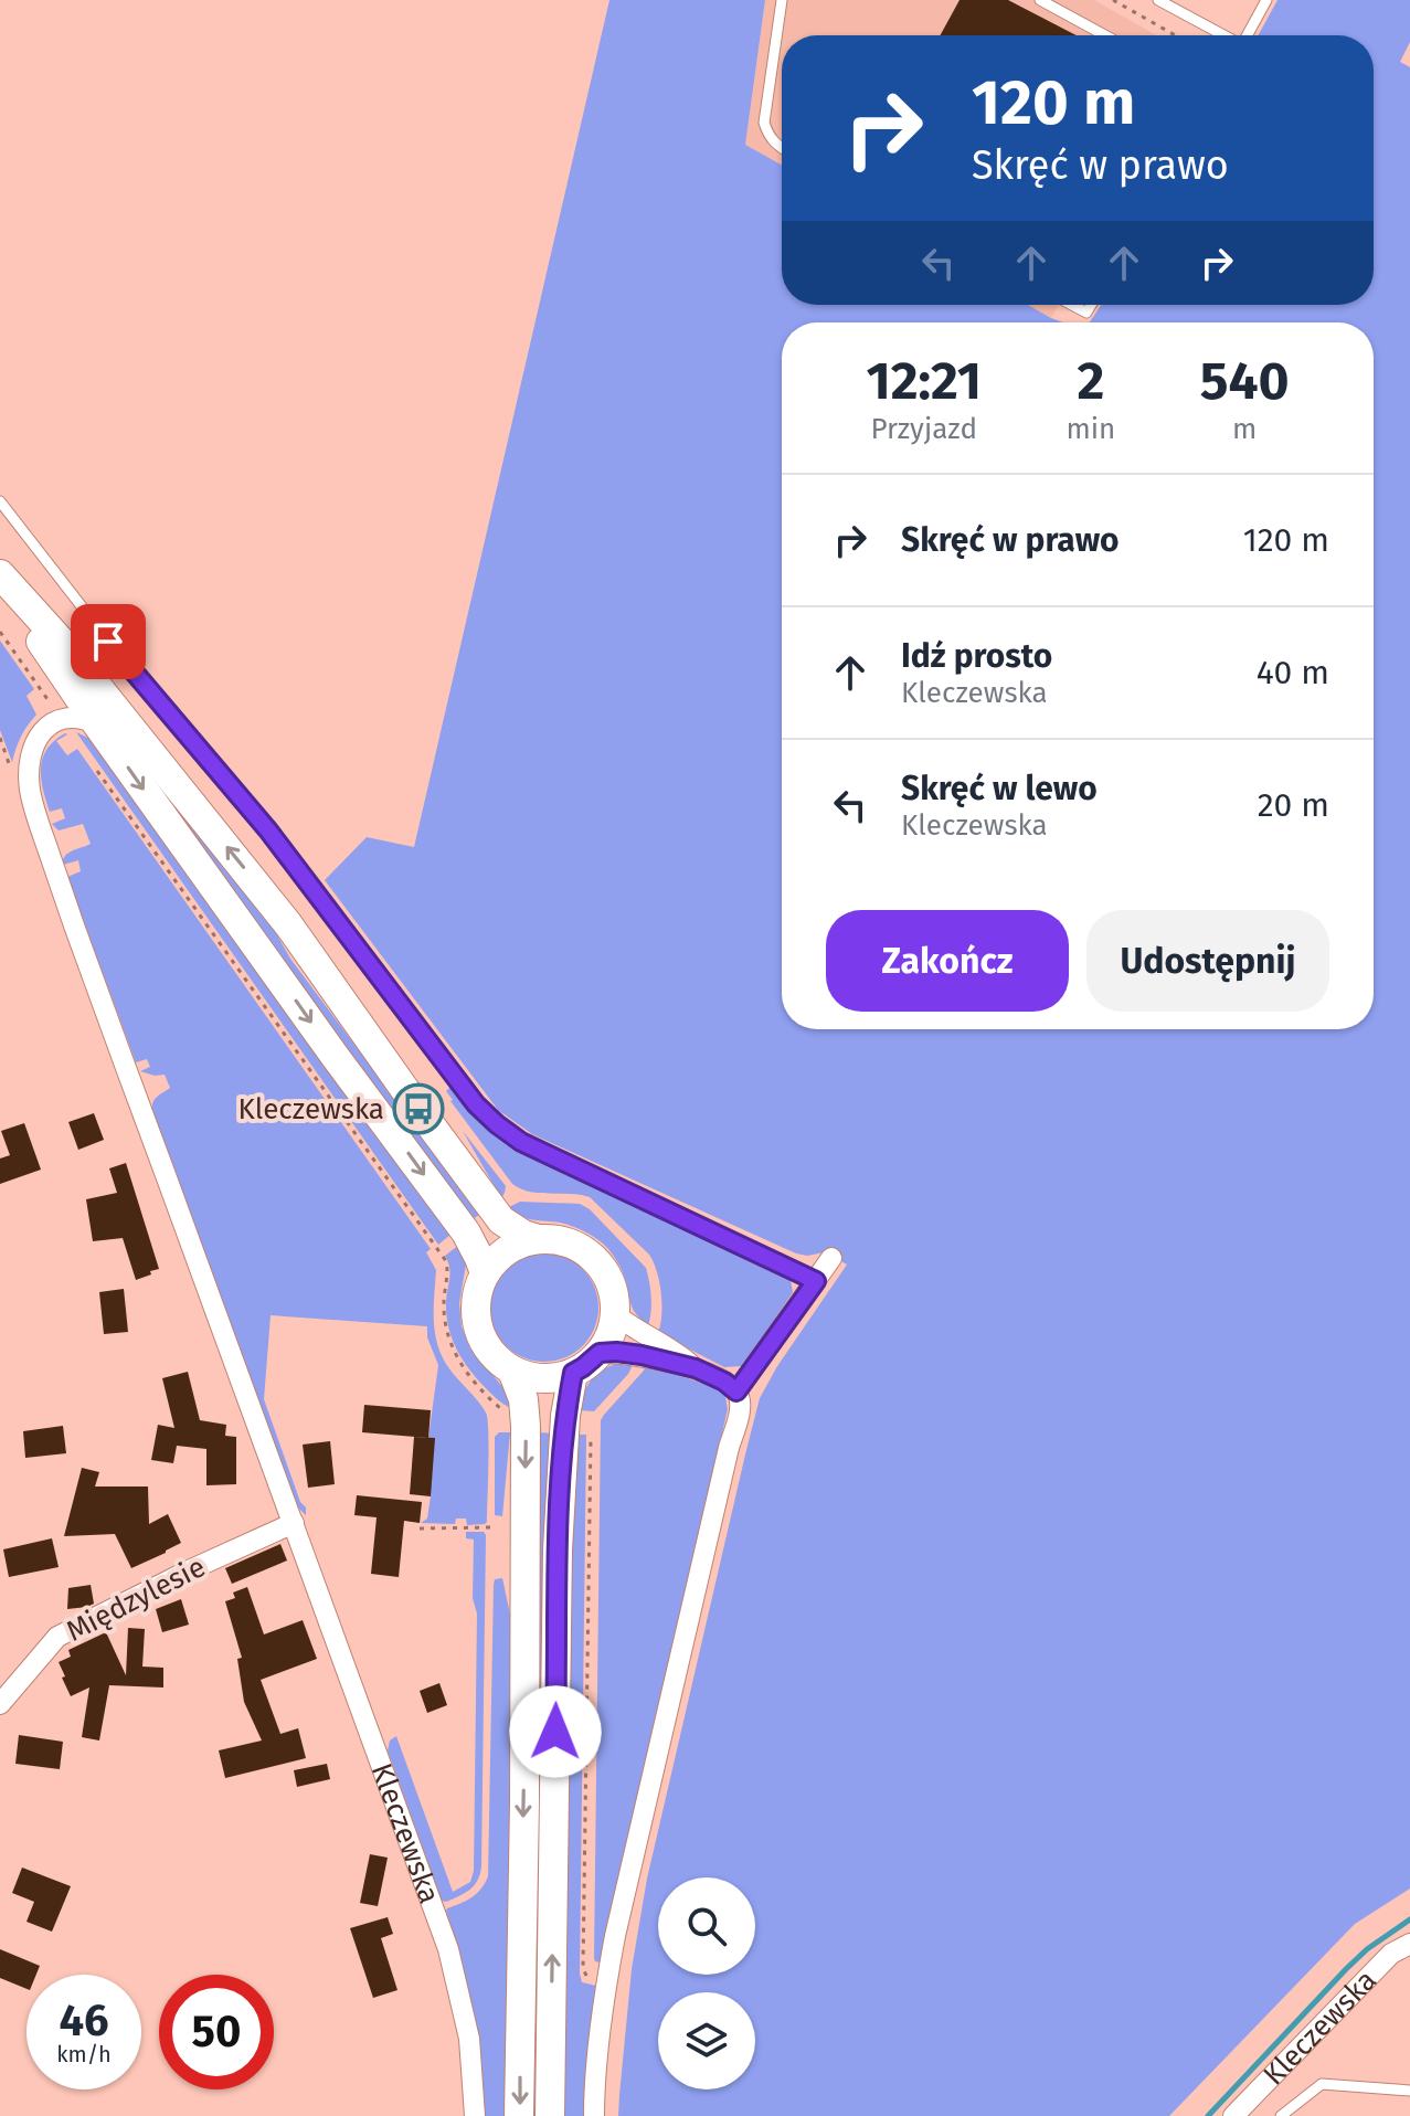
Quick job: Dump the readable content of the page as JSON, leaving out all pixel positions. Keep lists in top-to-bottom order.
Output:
{
  "streets": {
    "street": ["Międzylesie", "Kleczewska"]
  },
  "crossings": [
    ["Międzylesie", "Kleczewska"]
  ],
  "places": {
    "bus stop": ["Kleczewska"]
  },
  "page": {
    "turn": ["120 m", "Skręć w prawo"],
    "eta": [
      "12:21",
      "Przyjazd",
      "2",
      "min",
      "540",
      "m"
    ],
    "list": [
      {
        "name": "Skręć w prawo",
        "value": "120 m"
      },
      {
        "name": "Idź prosto",
        "note": "Kleczewska",
        "value": "40 m"
      },
      {
        "name": "Skręć w lewo",
        "note": "Kleczewska",
        "value": "20 m"
      }
    ],
    "buttons": ["Zakończ", "Udostępnij"],
    "speed": "46 km/h",
    "limit": "50"
  }
}
